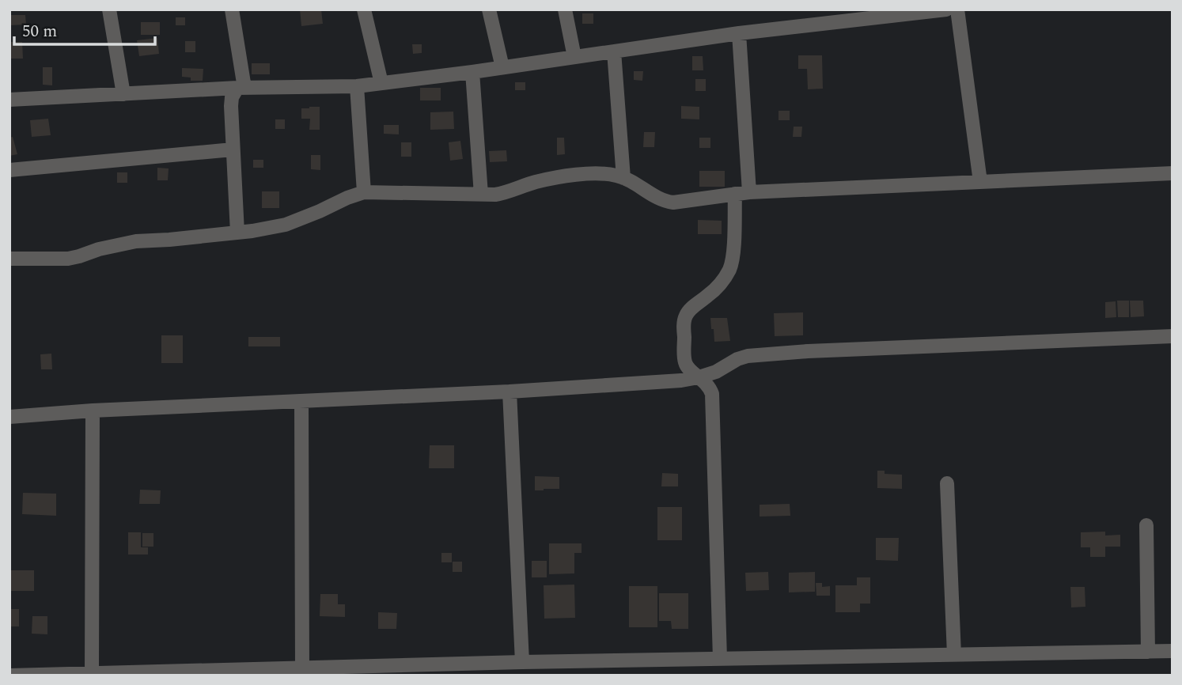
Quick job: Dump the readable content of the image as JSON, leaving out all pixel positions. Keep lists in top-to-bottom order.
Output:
{
  "scale_bar": "50 m"
}
